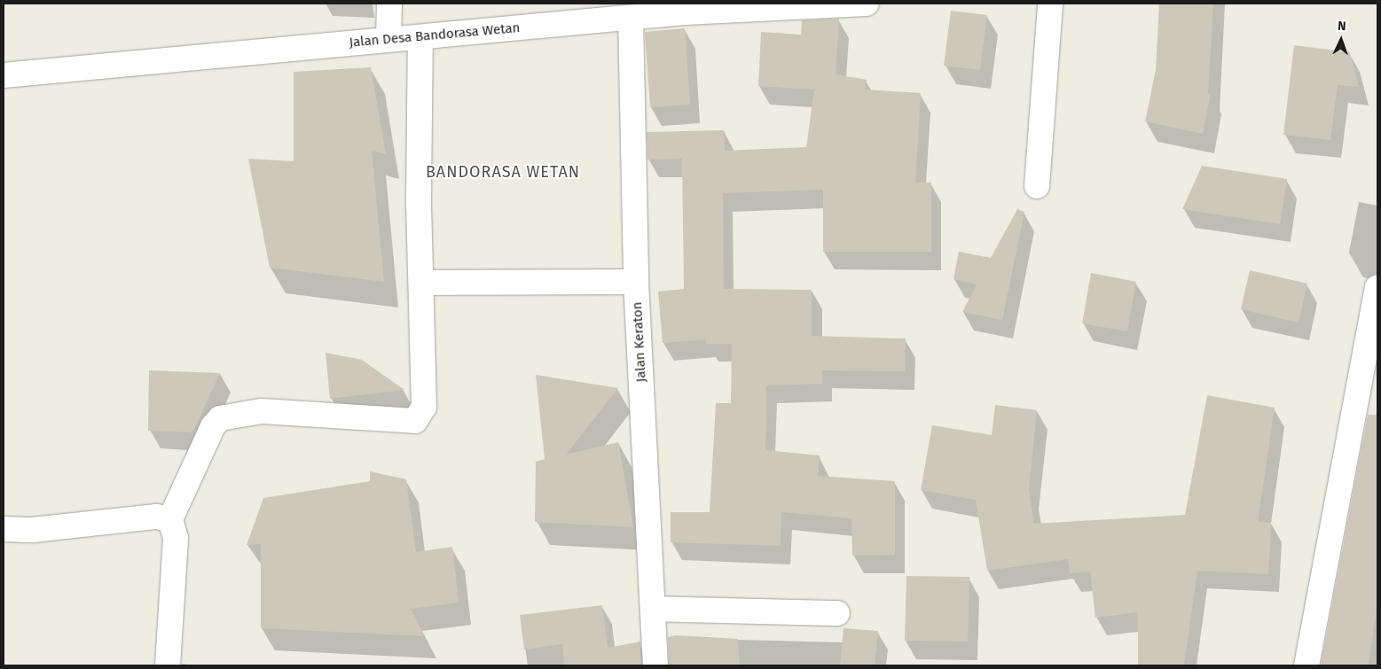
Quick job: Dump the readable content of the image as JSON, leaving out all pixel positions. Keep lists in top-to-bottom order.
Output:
{
  "streets": {
    "street": ["Jalan Desa Bandorasa Wetan", "Jalan Keraton"]
  },
  "crossings": [
    ["Jalan Desa Bandorasa Wetan", "Jalan Keraton"]
  ],
  "districts": ["BANDORASA WETAN"],
  "north": "top"
}
